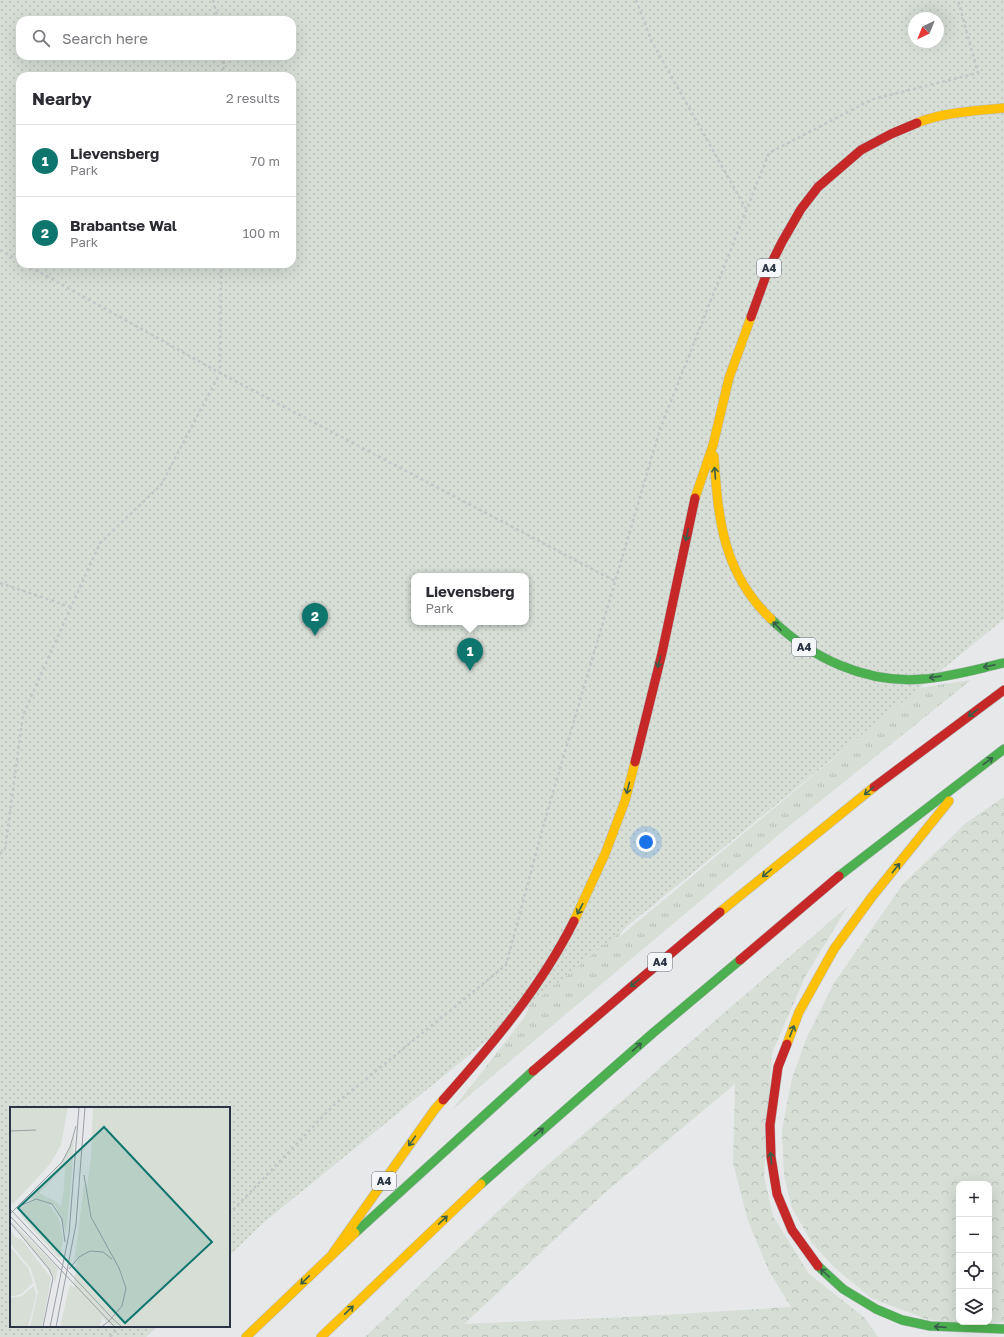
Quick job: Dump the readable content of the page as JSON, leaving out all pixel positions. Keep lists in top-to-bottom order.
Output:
{
  "streets": {
    "highway": ["A4"]
  },
  "north": "bottom left",
  "page": {
    "search": "Search here",
    "heading": ["Nearby", "2 results"],
    "list": [
      {
        "mark": "1",
        "name": "Lievensberg",
        "note": "Park",
        "value": "70 m"
      },
      {
        "mark": "2",
        "name": "Brabantse Wal",
        "note": "Park",
        "value": "100 m"
      }
    ],
    "popup": ["Lievensberg", "Park"],
    "pins": ["2", "1"],
    "map_buttons": ["+", "−"]
  }
}
